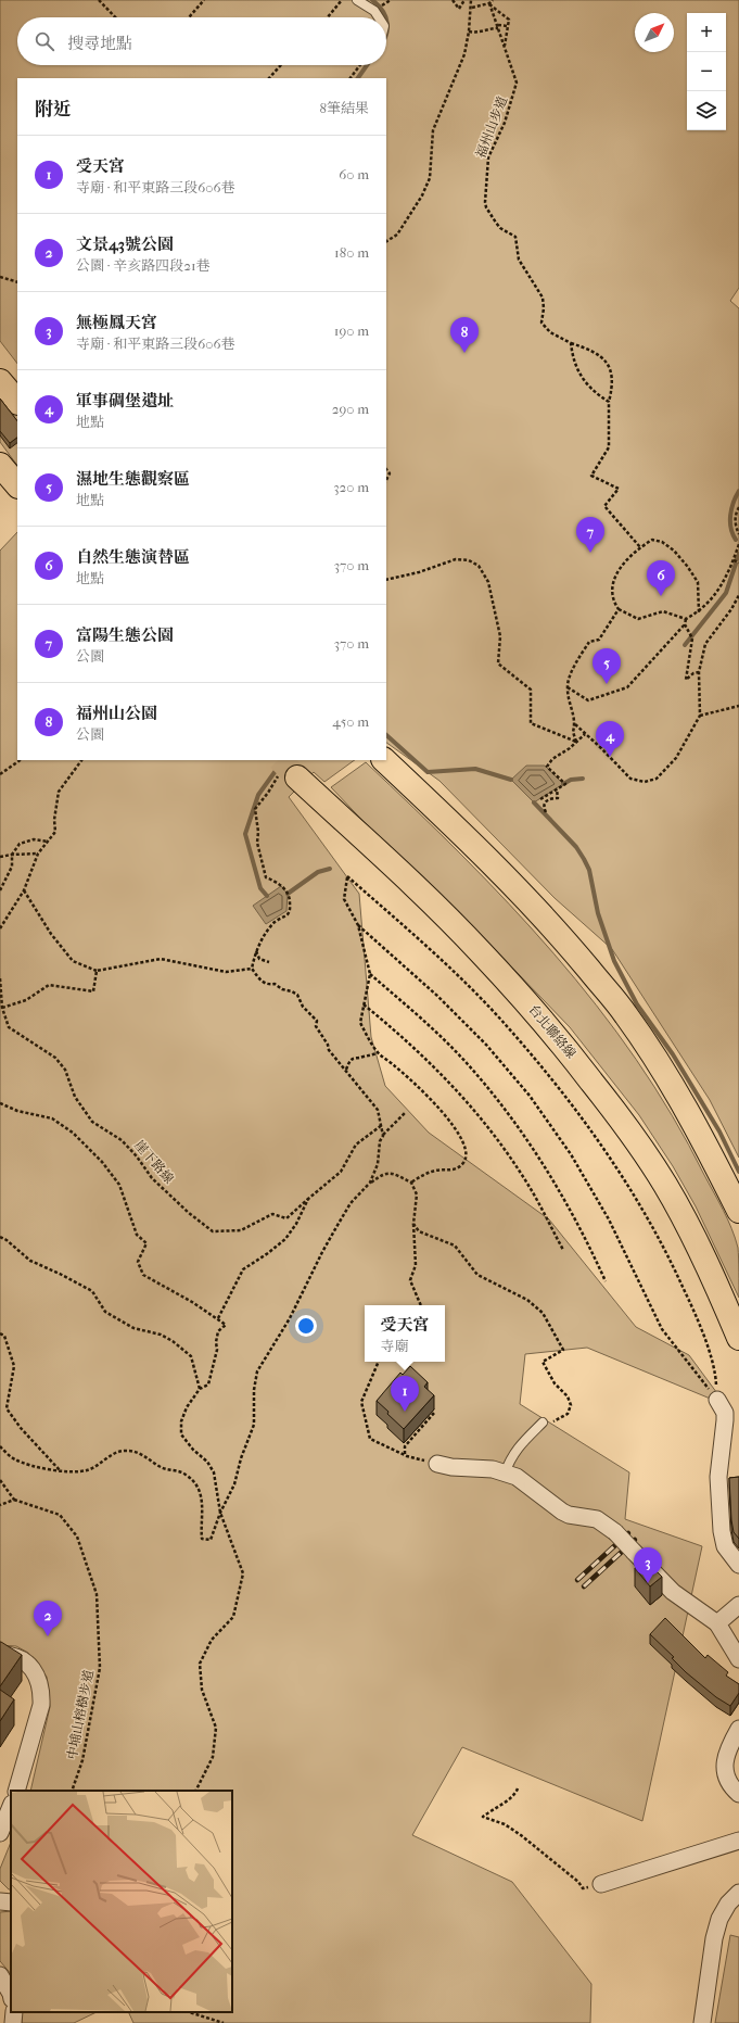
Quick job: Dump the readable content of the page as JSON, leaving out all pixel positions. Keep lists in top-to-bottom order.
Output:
{
  "streets": {
    "highway": ["台北聯絡線"],
    "path": ["福州山步道", "崖下路線", "中埔山榕樹步道"]
  },
  "north": "top right",
  "page": {
    "map_buttons": ["+", "−"],
    "search": "搜尋地點",
    "heading": ["附近", "8筆結果"],
    "list": [
      {
        "mark": "1",
        "name": "受天宮",
        "note": "寺廟 · 和平東路三段606巷",
        "value": "60 m"
      },
      {
        "mark": "2",
        "name": "文景43號公園",
        "note": "公園 · 辛亥路四段21巷",
        "value": "180 m"
      },
      {
        "mark": "3",
        "name": "無極鳳天宮",
        "note": "寺廟 · 和平東路三段606巷",
        "value": "190 m"
      },
      {
        "mark": "4",
        "name": "軍事碉堡遺址",
        "note": "地點",
        "value": "290 m"
      },
      {
        "mark": "5",
        "name": "濕地生態觀察區",
        "note": "地點",
        "value": "320 m"
      },
      {
        "mark": "6",
        "name": "自然生態演替區",
        "note": "地點",
        "value": "370 m"
      },
      {
        "mark": "7",
        "name": "富陽生態公園",
        "note": "公園",
        "value": "370 m"
      },
      {
        "mark": "8",
        "name": "福州山公園",
        "note": "公園",
        "value": "450 m"
      }
    ],
    "pins": [
      "8",
      "7",
      "6",
      "5",
      "4",
      "1",
      "3",
      "2"
    ],
    "popup": ["受天宮", "寺廟"]
  }
}
